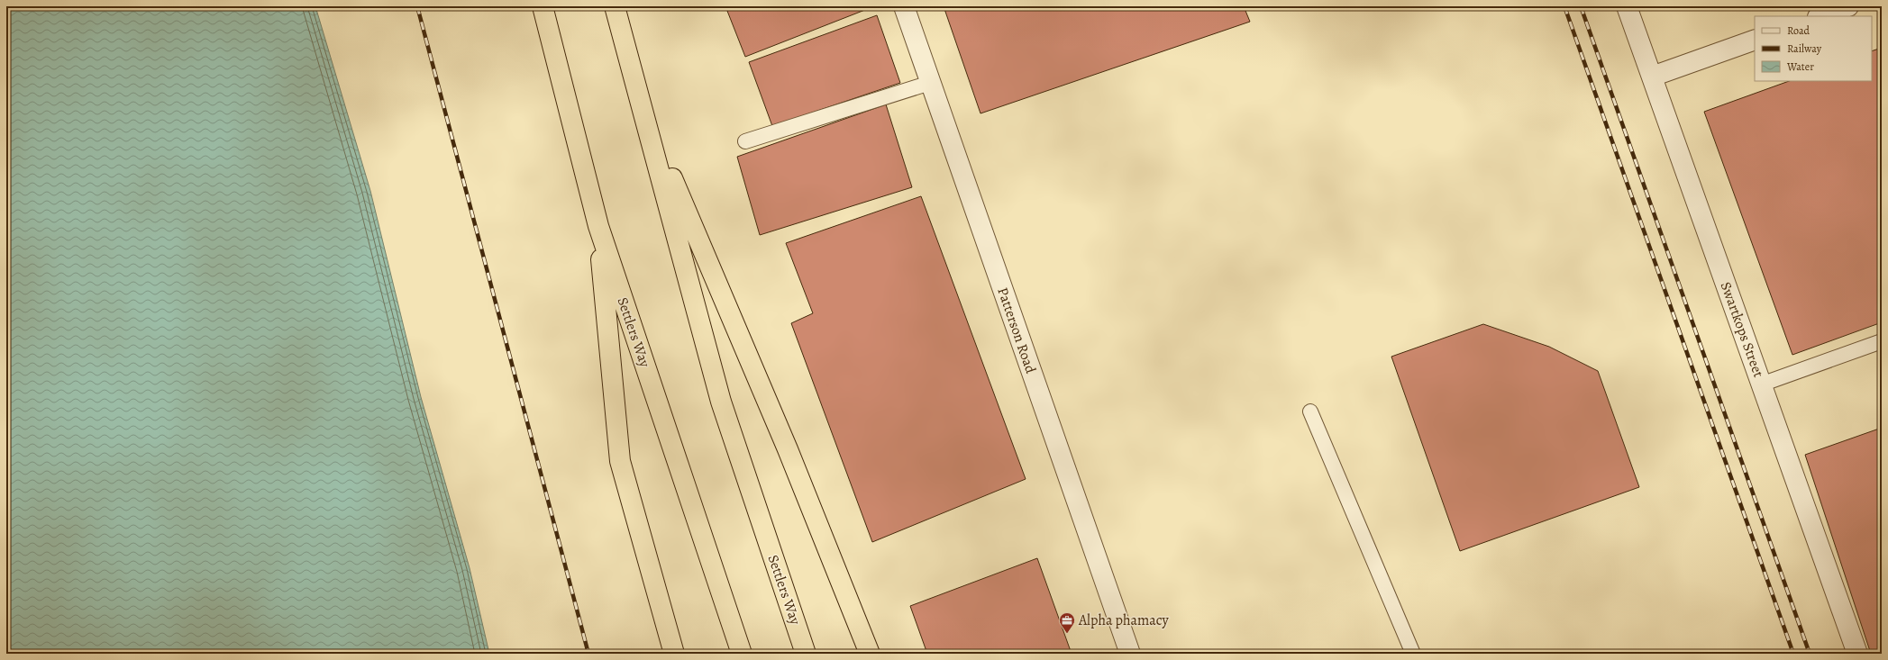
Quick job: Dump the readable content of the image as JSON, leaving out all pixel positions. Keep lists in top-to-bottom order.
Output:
{
  "streets": {
    "highway": ["Settlers Way"],
    "street": ["Swartkops Street", "Patterson Road"]
  },
  "places": {
    "office": ["Alpha phamacy"]
  },
  "legend": ["Road", "Railway", "Water"]
}
